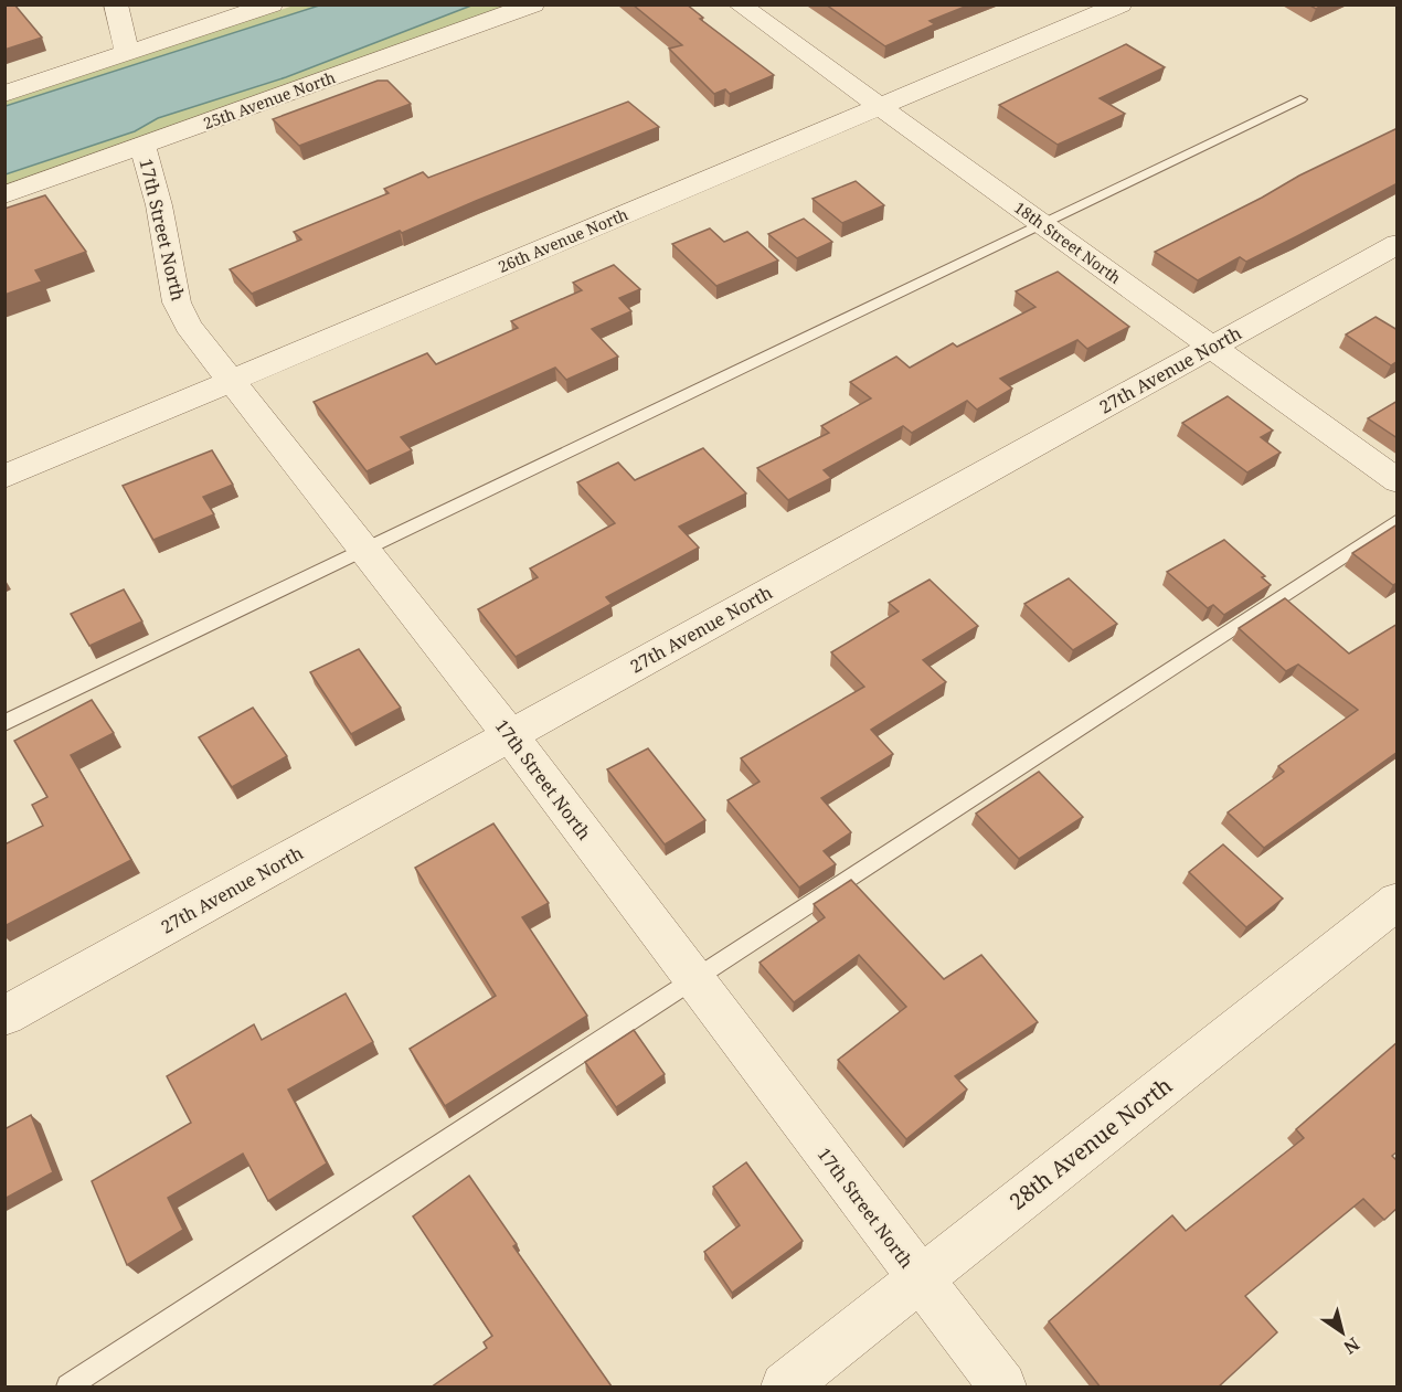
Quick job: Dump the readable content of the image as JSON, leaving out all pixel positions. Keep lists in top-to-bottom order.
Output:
{
  "streets": {
    "street": [
      "25th Avenue North",
      "17th Street North",
      "26th Avenue North",
      "18th Street North",
      "27th Avenue North",
      "28th Avenue North"
    ]
  },
  "crossings": [
    ["25th Avenue North", "17th Street North"],
    ["17th Street North", "26th Avenue North"],
    ["17th Street North", "27th Avenue North"],
    ["17th Street North", "28th Avenue North"],
    ["26th Avenue North", "18th Street North"],
    ["18th Street North", "27th Avenue North"]
  ],
  "north": "bottom right"
}
